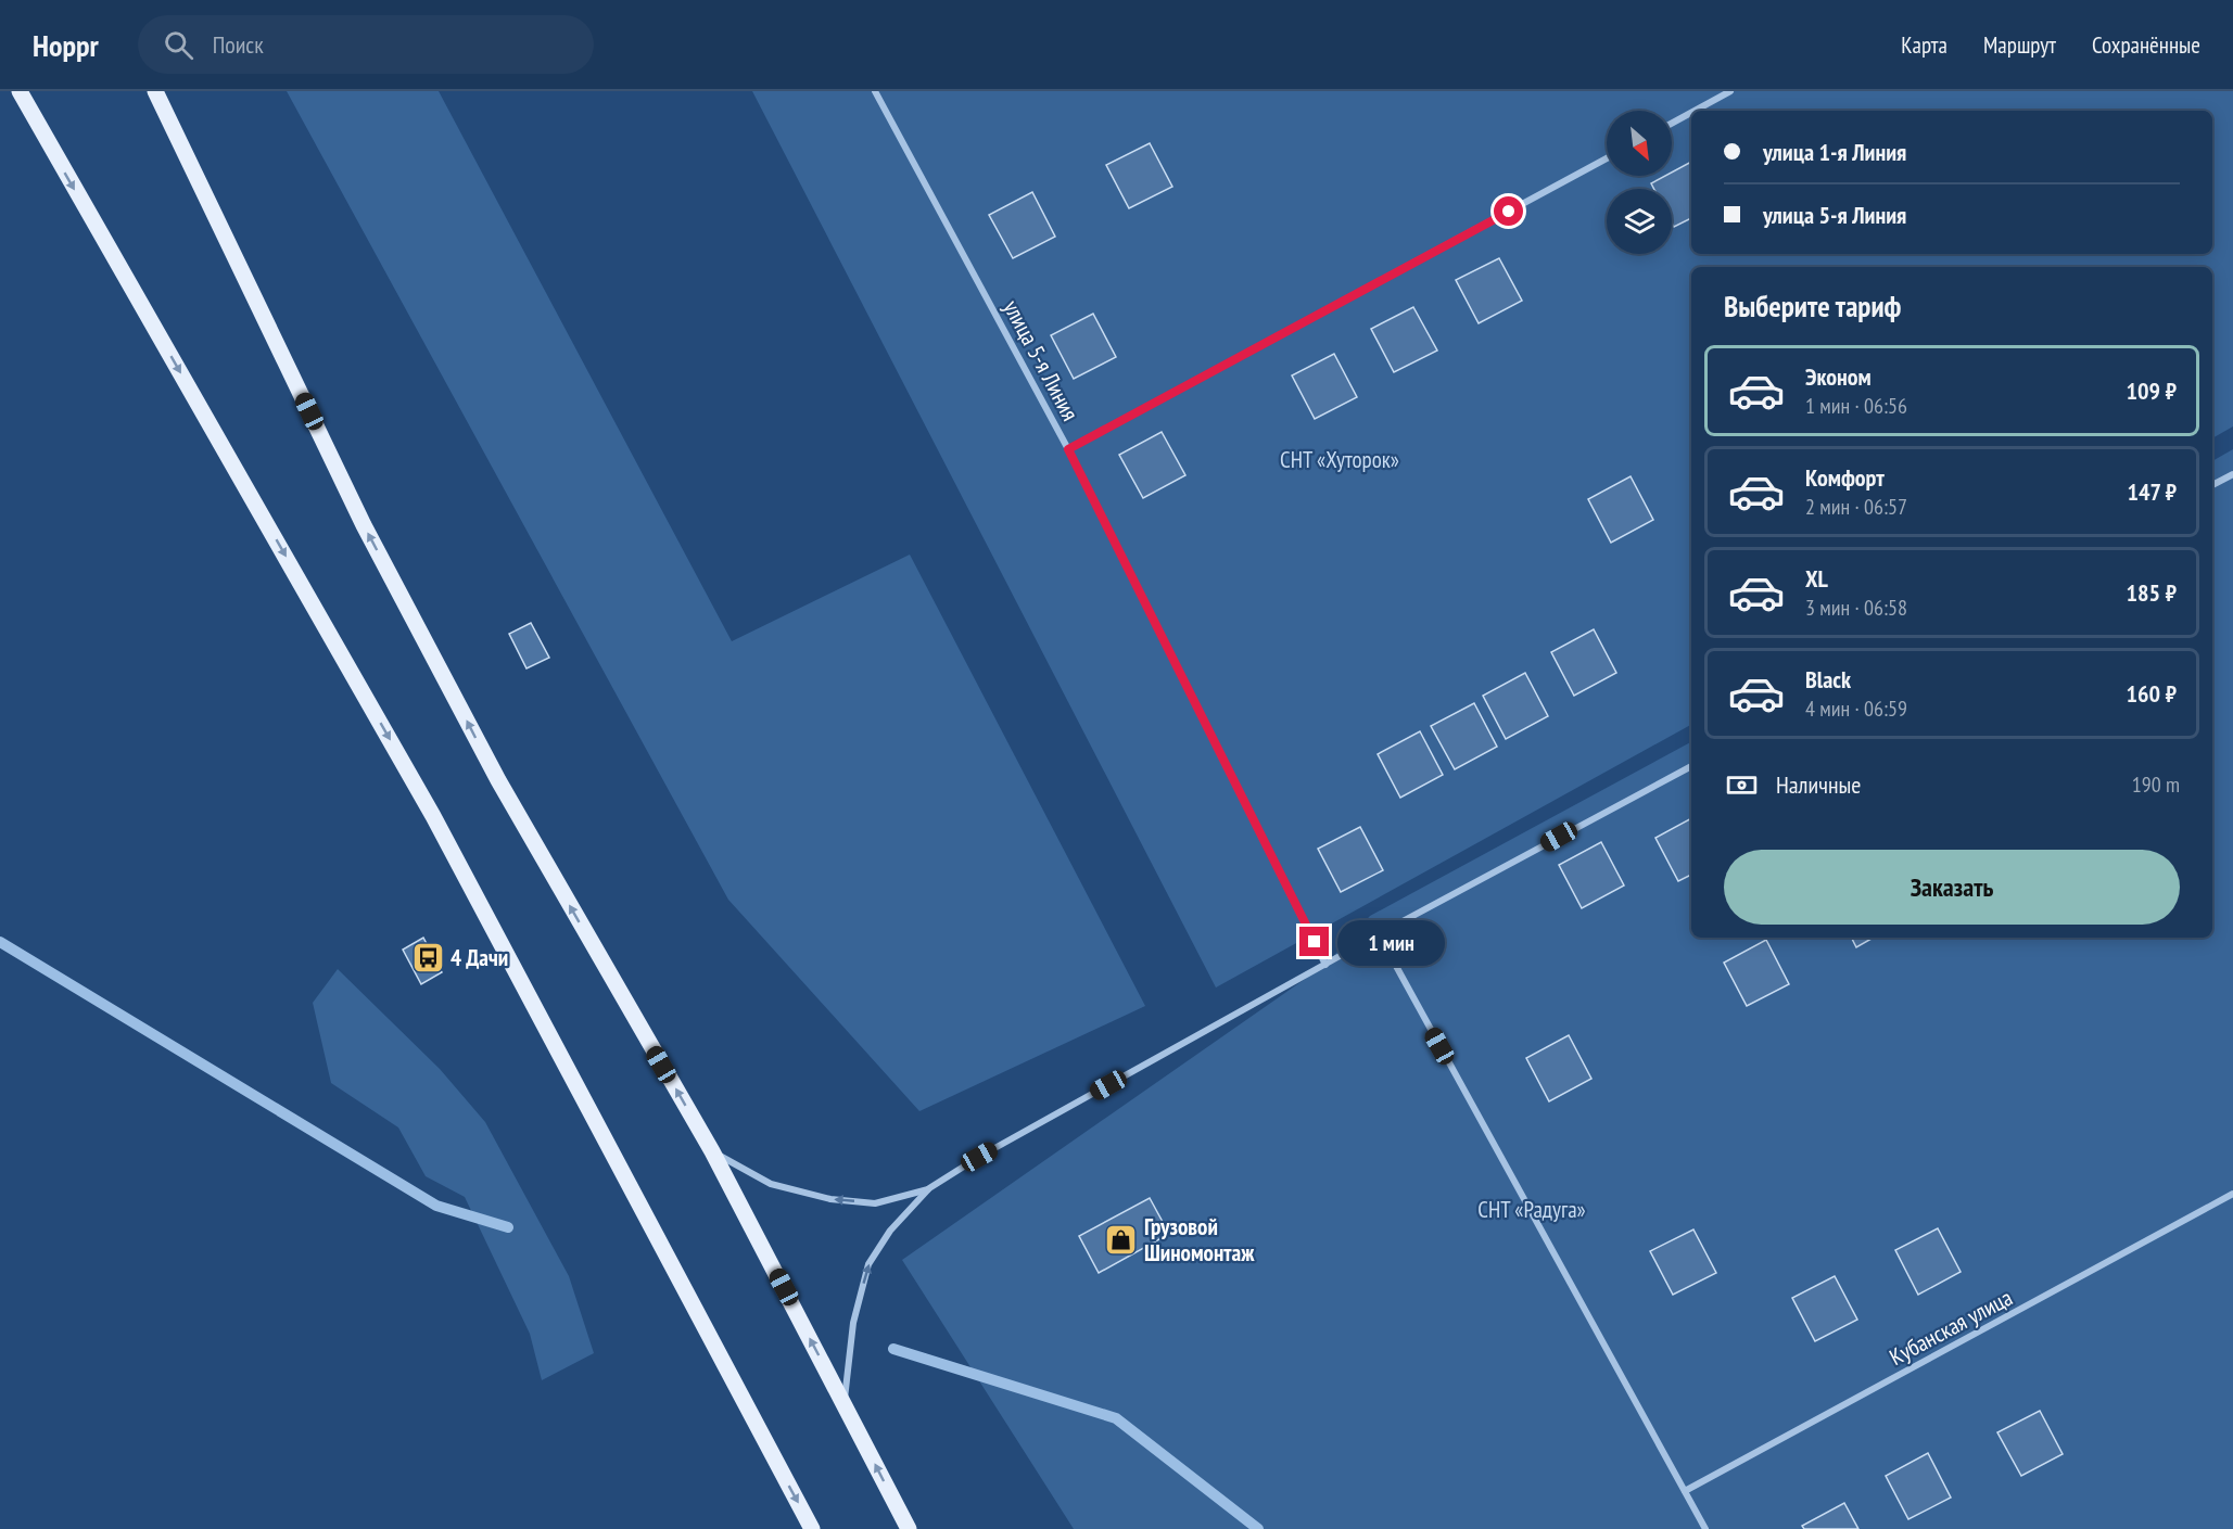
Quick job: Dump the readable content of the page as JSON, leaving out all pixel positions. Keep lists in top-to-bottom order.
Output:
{
  "streets": {
    "street": ["улица 5-я Линия", "Кубанская улица"]
  },
  "parks": ["СНТ «Хуторок»", "СНТ «Радуга»"],
  "places": {
    "bus stop": ["4 Дачи"],
    "shop": ["Грузовой Шиномонтаж"]
  },
  "north": "bottom right",
  "page": {
    "header": "Hoppr",
    "search": "Поиск",
    "nav": ["Карта", "Маршрут", "Сохранённые"],
    "banner": ["улица 1-я Линия", "улица 5-я Линия"],
    "heading": "Выберите тариф",
    "list": [
      {
        "name": "Эконом",
        "note": "1 мин · 06:56",
        "value": "109 ₽"
      },
      {
        "name": "Комфорт",
        "note": "2 мин · 06:57",
        "value": "147 ₽"
      },
      {
        "name": "XL",
        "note": "3 мин · 06:58",
        "value": "185 ₽"
      },
      {
        "name": "Black",
        "note": "4 мин · 06:59",
        "value": "160 ₽"
      }
    ],
    "pay": ["Наличные", "190 m"],
    "buttons": "Заказать",
    "bubble": "1 мин"
  }
}
